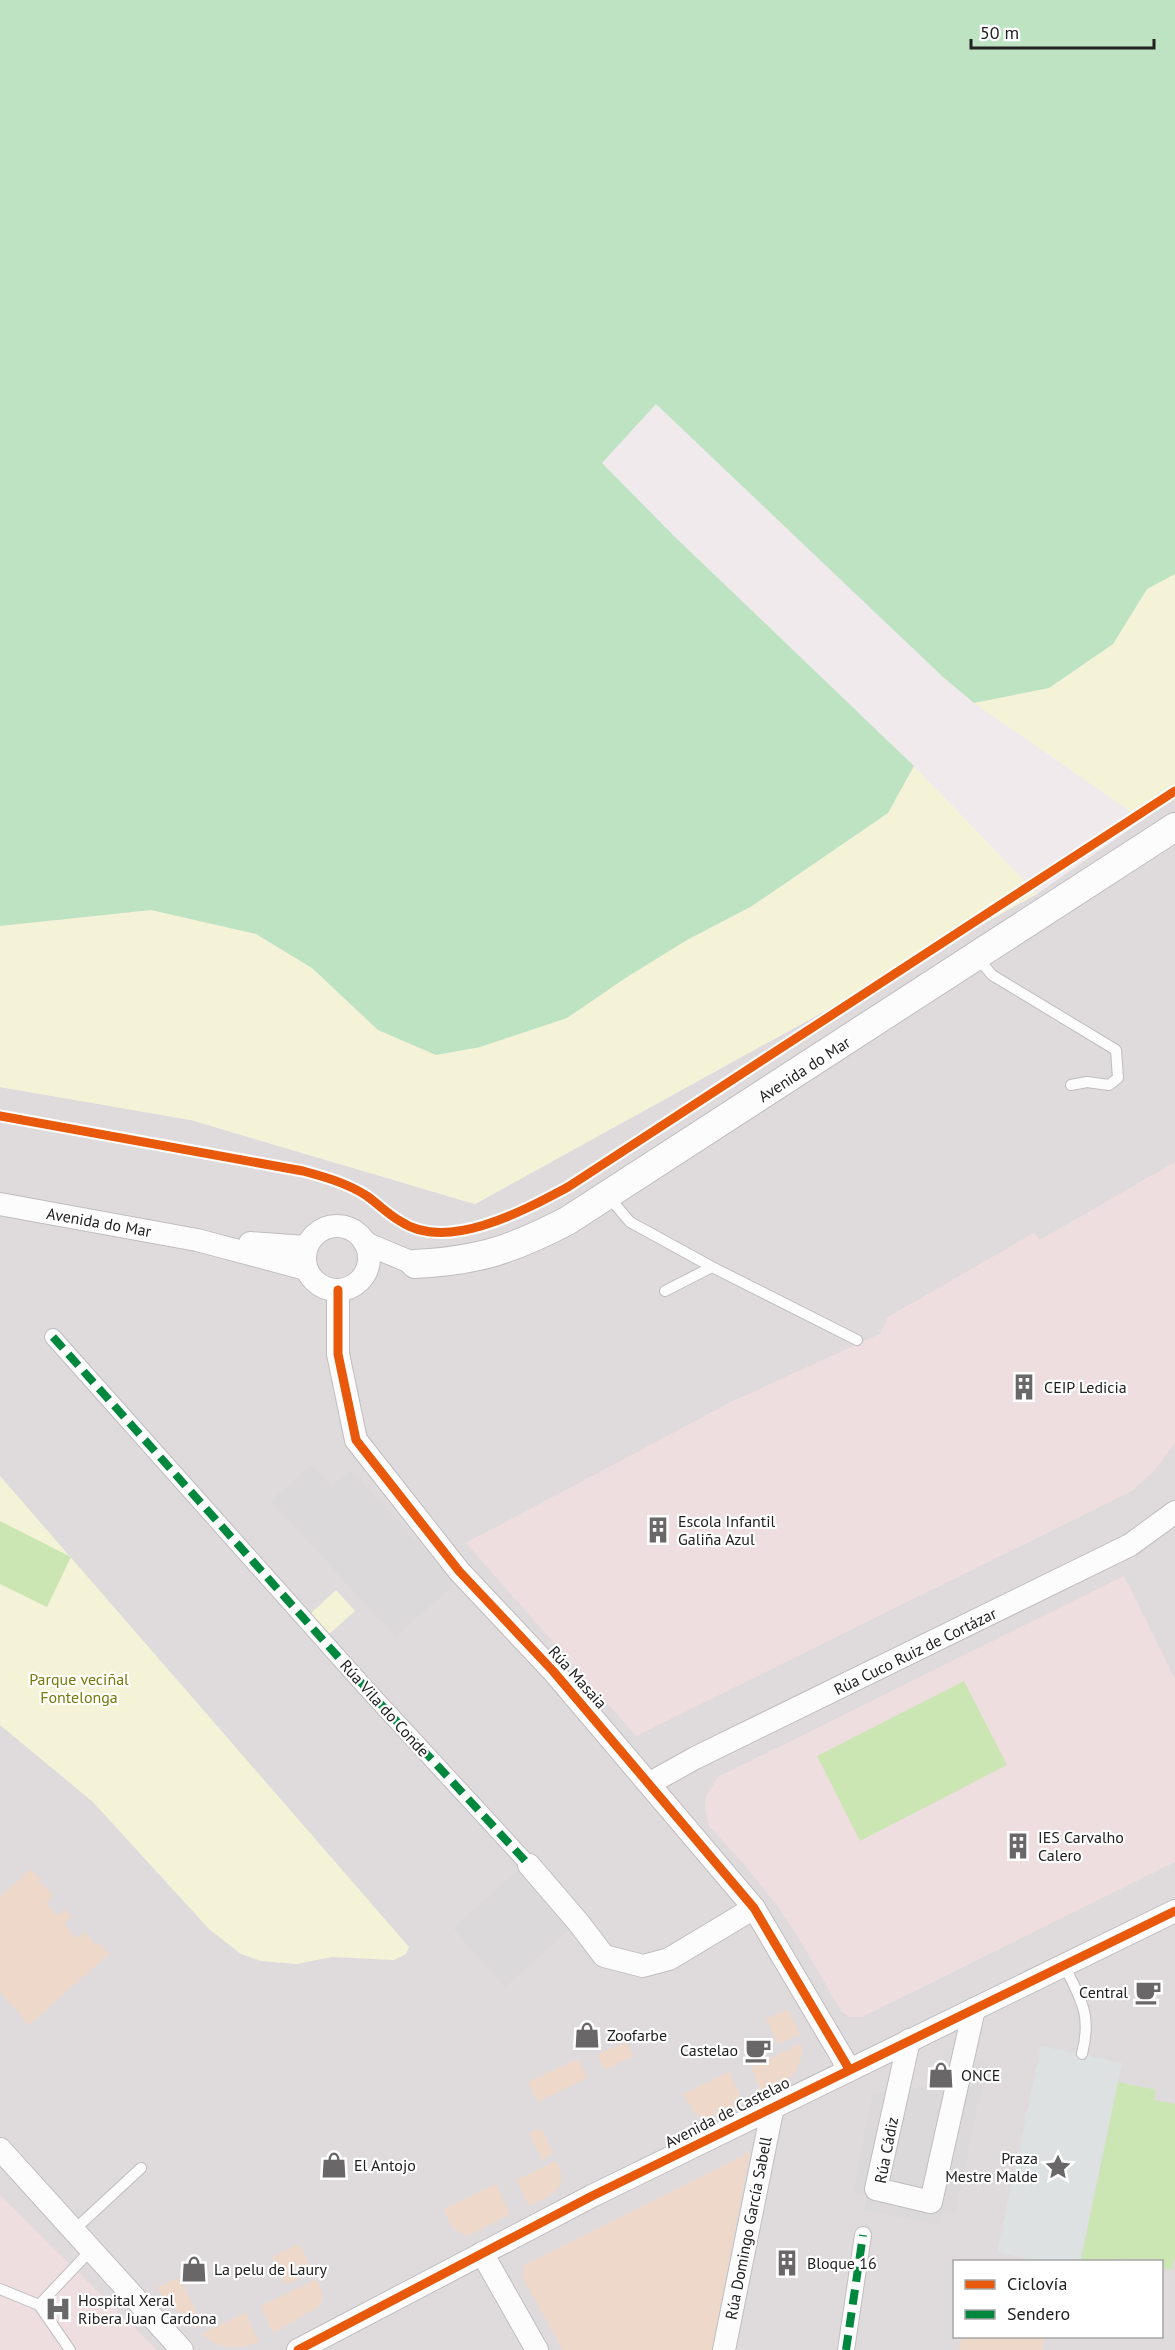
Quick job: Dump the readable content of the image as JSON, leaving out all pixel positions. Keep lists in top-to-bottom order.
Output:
{
  "streets": {
    "street": [
      "Avenida do Mar",
      "Rúa Cuco Ruiz de Cortázar",
      "Rúa Masaia",
      "Rúa Vila do Conde",
      "Avenida de Castelao",
      "Rúa Cádiz",
      "Rúa Domingo García Sabell"
    ]
  },
  "crossings": [
    ["Avenida do Mar", "Rúa Masaia"],
    ["Rúa Cuco Ruiz de Cortázar", "Rúa Masaia"],
    ["Rúa Masaia", "Rúa Vila do Conde"],
    ["Rúa Masaia", "Avenida de Castelao"],
    ["Avenida de Castelao", "Rúa Cádiz"],
    ["Avenida de Castelao", "Rúa Domingo García Sabell"]
  ],
  "parks": ["Parque veciñal Fontelonga"],
  "places": {
    "building": [
      "CEIP Ledicia",
      "Escola Infantil Galiña Azul",
      "IES Carvalho Calero",
      "Bloque 16"
    ],
    "cafe": ["Central", "Castelao"],
    "shop": [
      "Zoofarbe",
      "ONCE",
      "El Antojo",
      "La pelu de Laury"
    ],
    "place": ["Praza Mestre Malde"],
    "hospital": ["Hospital Xeral Ribera Juan Cardona"]
  },
  "legend": ["Ciclovía", "Sendero"],
  "scale_bar": "50 m"
}
